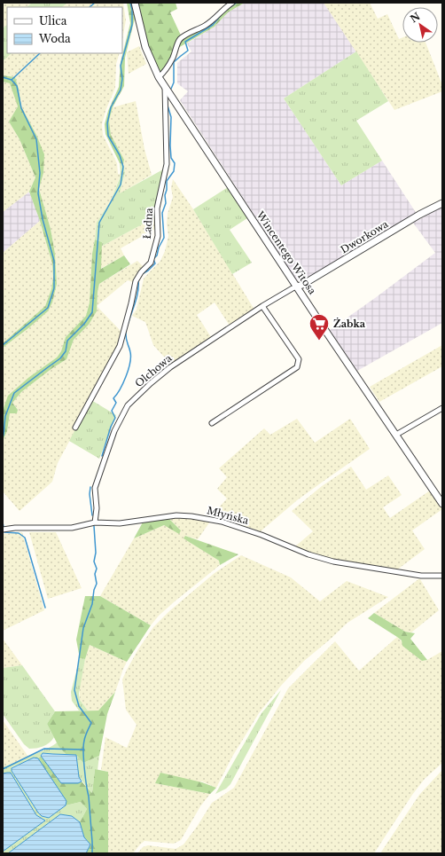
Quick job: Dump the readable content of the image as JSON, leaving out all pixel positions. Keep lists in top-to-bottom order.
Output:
{
  "streets": {
    "street": [
      "Ładna",
      "Dworkowa",
      "Wincentego Witosa",
      "Olchowa",
      "Młyńska"
    ]
  },
  "crossings": [
    ["Ładna", "Wincentego Witosa"],
    ["Dworkowa", "Wincentego Witosa"],
    ["Dworkowa", "Olchowa"],
    ["Wincentego Witosa", "Olchowa"],
    ["Olchowa", "Młyńska"]
  ],
  "places": {
    "supermarket": ["Żabka"]
  },
  "legend": ["Ulica", "Woda"],
  "north": "top left"
}
